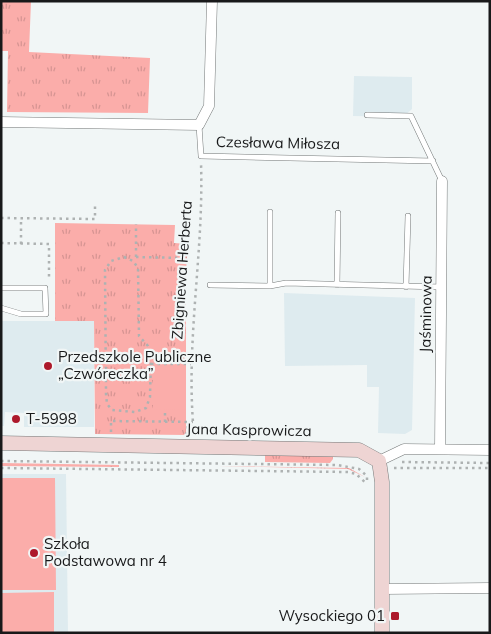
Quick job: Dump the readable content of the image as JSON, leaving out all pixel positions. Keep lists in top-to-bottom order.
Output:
{
  "streets": {
    "street": ["Czesława Miłosza", "Jaśminowa", "Jana Kasprowicza"],
    "path": ["Zbigniewa Herberta"]
  },
  "crossings": [
    ["Czesława Miłosza", "Zbigniewa Herberta"],
    ["Zbigniewa Herberta", "Jana Kasprowicza"]
  ],
  "places": {
    "other": ["Przedszkole Publiczne „Czwóreczka”", "T-5998", "Szkoła Podstawowa nr 4"],
    "transit": ["Wysockiego 01"]
  }
}
